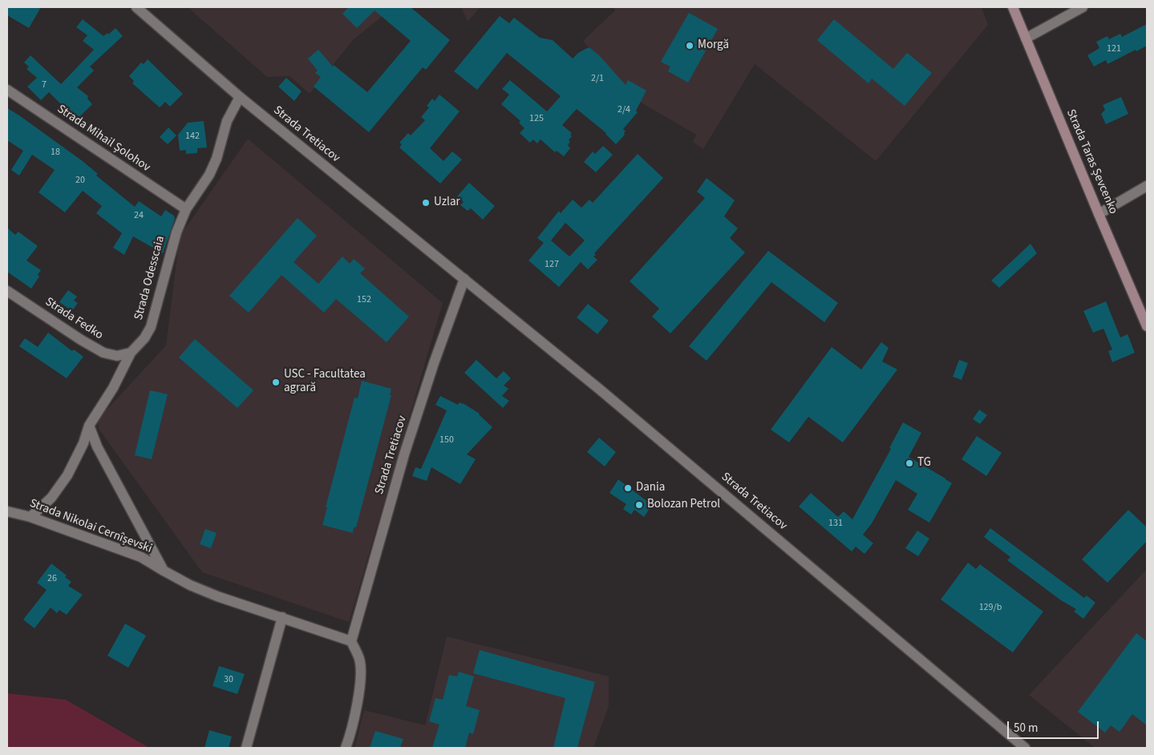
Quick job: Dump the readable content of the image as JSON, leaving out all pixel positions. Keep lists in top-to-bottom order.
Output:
{
  "streets": {
    "main road": ["Strada Taras Șevcenko"],
    "street": [
      "Strada Tretiacov",
      "Strada Mihail Șolohov",
      "Strada Odesscaia",
      "Strada Fedko",
      "Strada Nikolai Cernîșevski"
    ]
  },
  "crossings": [
    ["Strada Tretiacov", "Strada Odesscaia"],
    ["Strada Tretiacov", "Strada Nikolai Cernîșevski"],
    ["Strada Mihail Șolohov", "Strada Odesscaia"],
    ["Strada Odesscaia", "Strada Fedko"],
    ["Strada Odesscaia", "Strada Nikolai Cernîșevski"]
  ],
  "places": [
    "Morgă",
    "Uzlar",
    "USC - Facultatea agrară",
    "TG",
    "Dania",
    "Bolozan Petrol"
  ],
  "house_numbers": [
    "121",
    "2/1",
    "7",
    "2/4",
    "125",
    "142",
    "18",
    "20",
    "24",
    "127",
    "152",
    "150",
    "131",
    "26",
    "129/b",
    "30"
  ],
  "scale_bar": "50 m"
}
